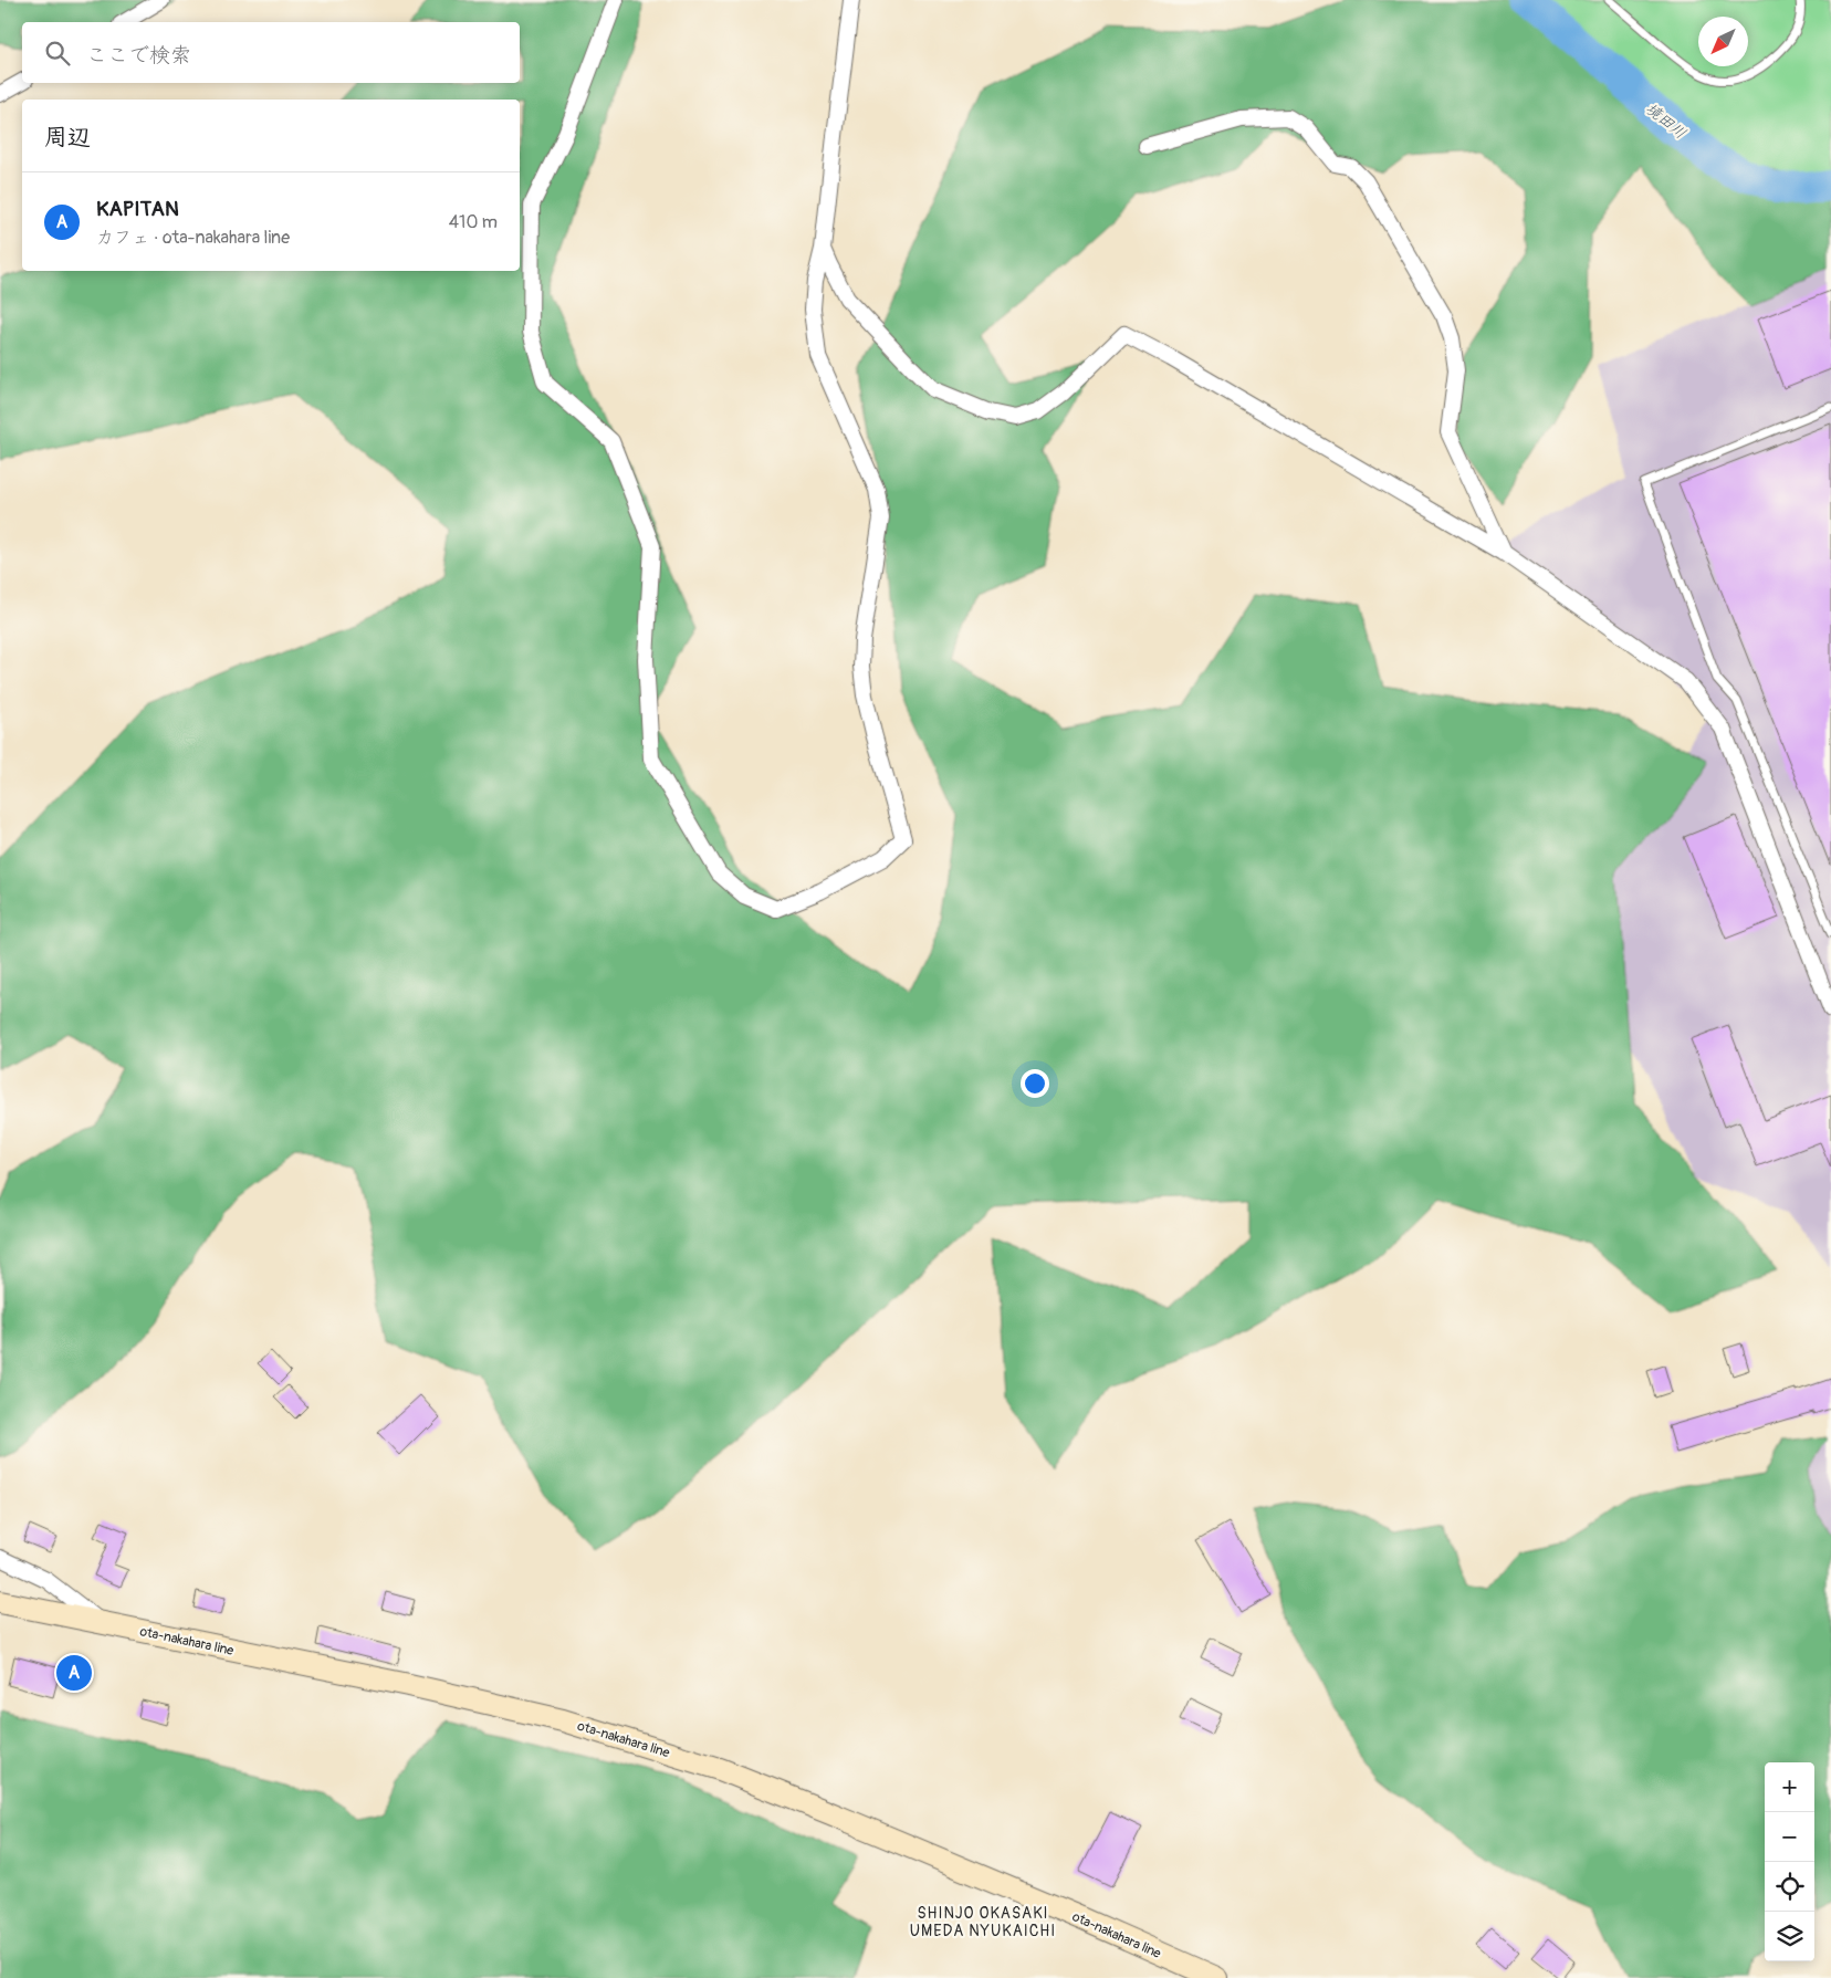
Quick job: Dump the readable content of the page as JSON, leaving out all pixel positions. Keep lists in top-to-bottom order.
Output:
{
  "streets": {
    "main road": ["ota-nakahara line"]
  },
  "districts": ["SHINJO OKASAKI UMEDA NYUKAICHI"],
  "water": ["境田川"],
  "north": "bottom left",
  "page": {
    "search": "ここで検索",
    "heading": "周辺",
    "list": [
      {
        "mark": "A",
        "name": "KAPITAN",
        "note": "カフェ · ota-nakahara line",
        "value": "410 m"
      }
    ],
    "pins": "A",
    "map_buttons": ["+", "−"]
  }
}
